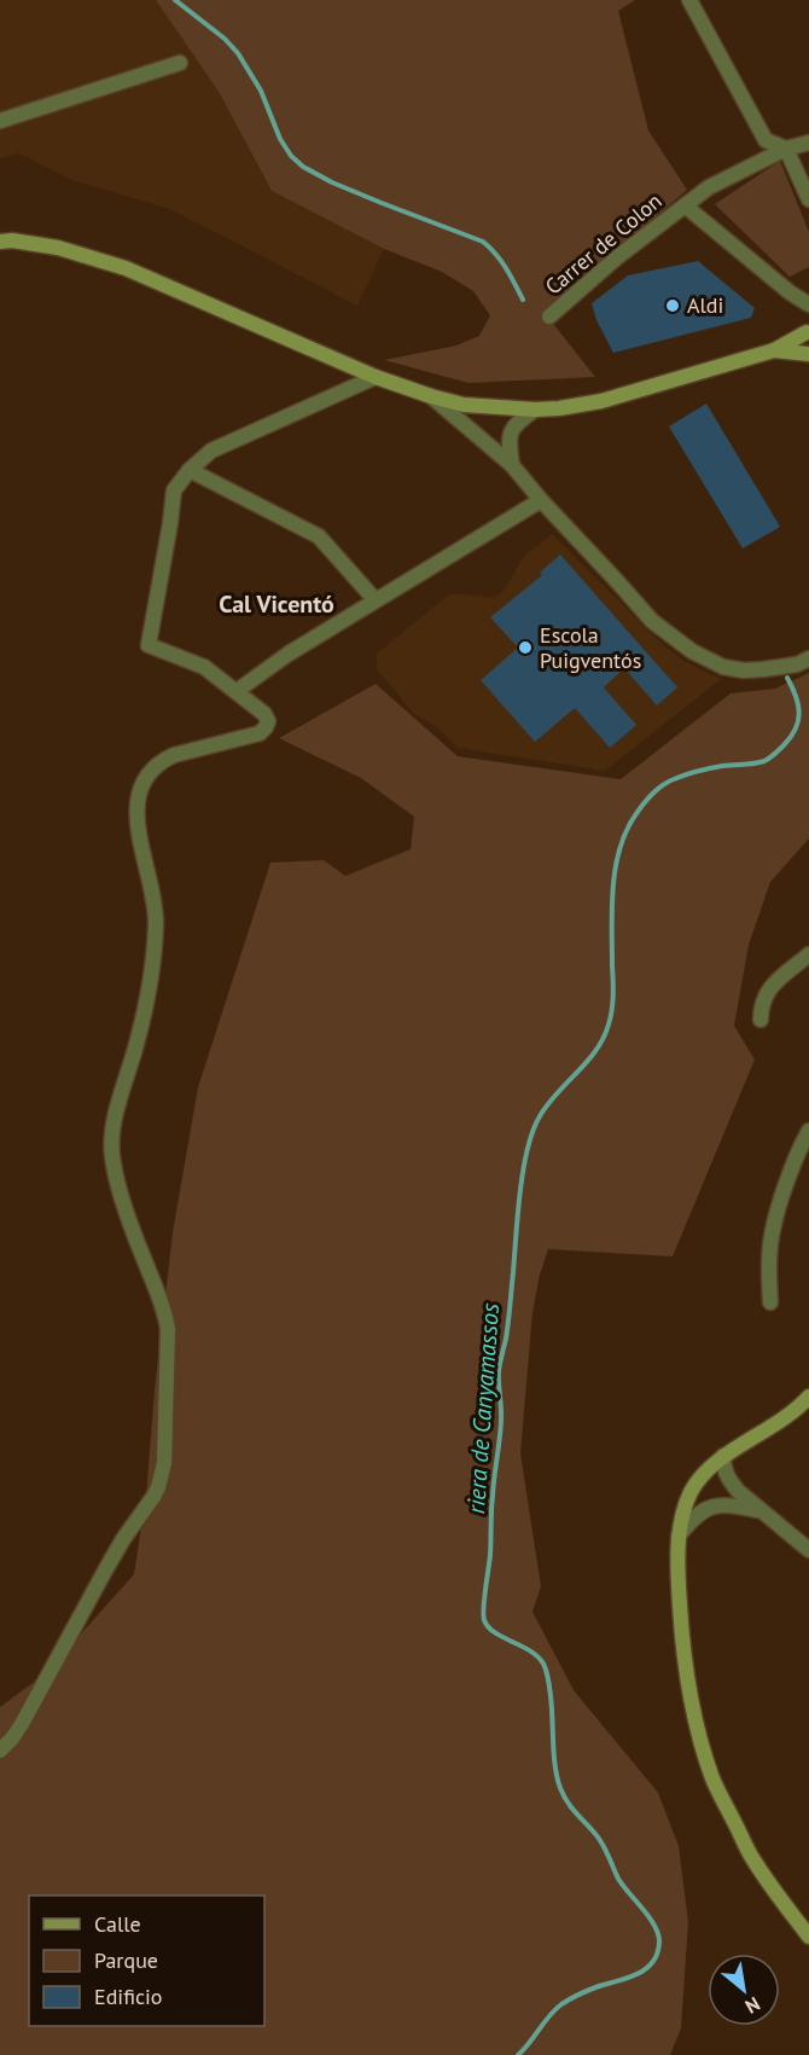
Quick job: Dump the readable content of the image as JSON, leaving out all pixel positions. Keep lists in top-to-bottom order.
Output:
{
  "streets": {
    "street": ["Carrer de Colon"]
  },
  "districts": ["Cal Vicentó"],
  "water": ["riera de Canyamassos"],
  "places": ["Aldi", "Escola Puigventós"],
  "legend": ["Calle", "Parque", "Edificio"],
  "north": "bottom right"
}
